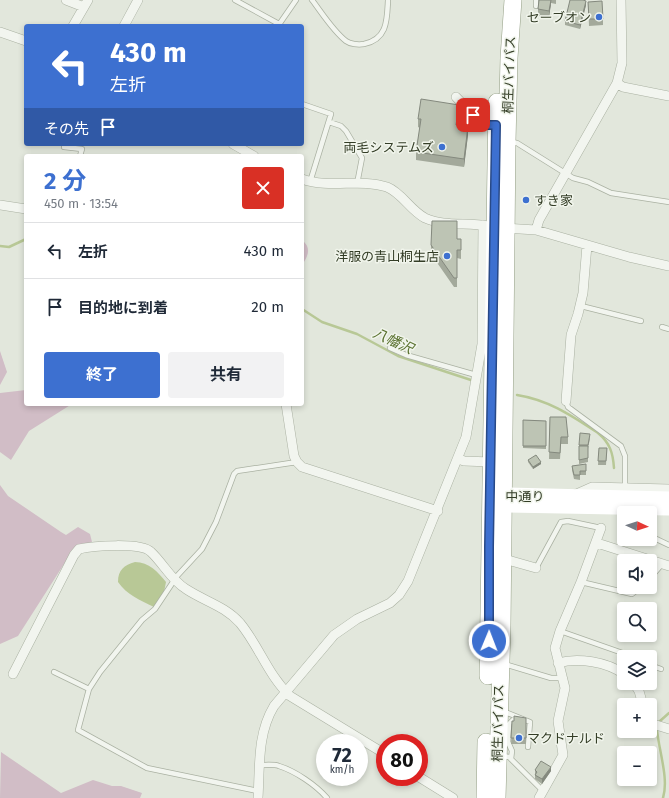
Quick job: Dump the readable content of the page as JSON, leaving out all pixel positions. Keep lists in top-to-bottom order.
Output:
{
  "streets": {
    "highway": ["桐生バイパス"],
    "street": ["中通り"]
  },
  "crossings": [
    ["桐生バイパス", "中通り"]
  ],
  "water": ["八幡沢"],
  "places": [
    "セーブオン",
    "両毛システムズ",
    "すき家",
    "洋服の青山桐生店",
    "マクドナルド"
  ],
  "north": "right",
  "page": {
    "turn": ["430 m", "左折"],
    "then": "その先",
    "heading": ["2 分", "450 m · 13:54"],
    "list": [
      {
        "name": "左折",
        "value": "430 m"
      },
      {
        "name": "目的地に到着",
        "value": "20 m"
      }
    ],
    "buttons": ["終了", "共有"],
    "map_buttons": ["+", "−"],
    "speed": "72 km/h",
    "limit": "80"
  }
}
